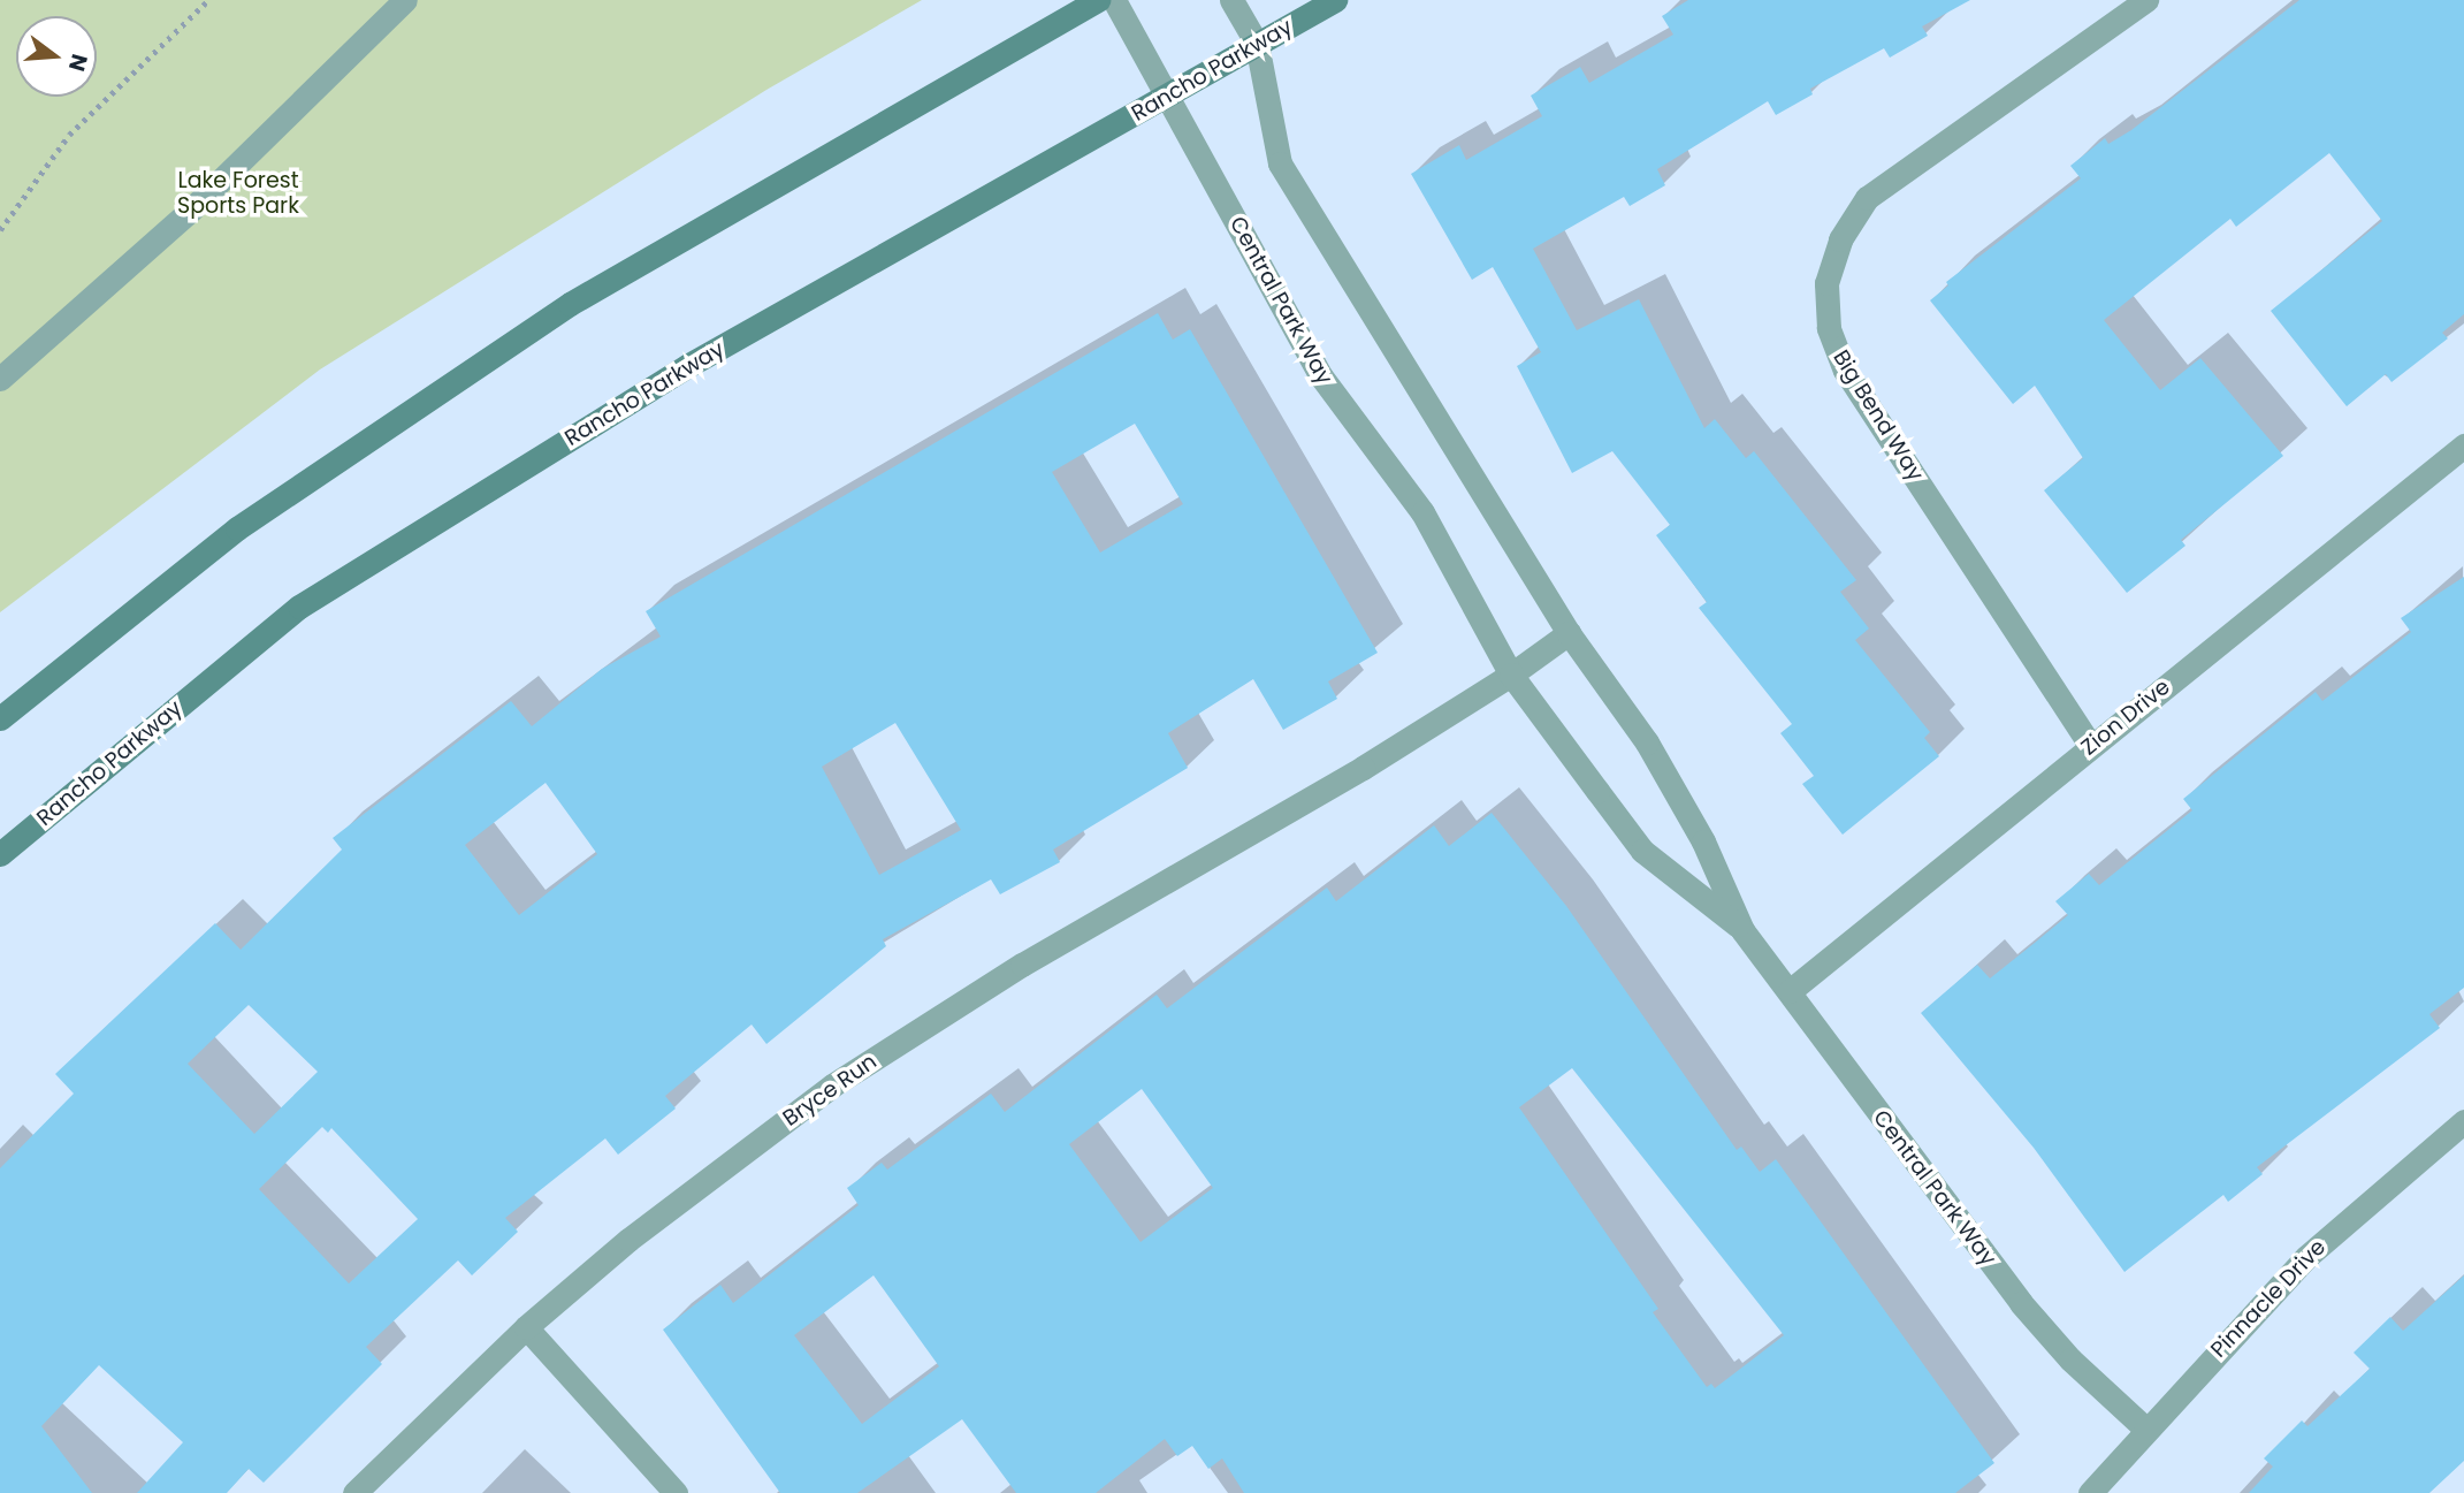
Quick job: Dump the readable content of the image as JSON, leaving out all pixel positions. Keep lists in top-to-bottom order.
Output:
{
  "streets": {
    "main road": ["Rancho Parkway"],
    "street": [
      "Central Park Way",
      "Big Bend Way",
      "Zion Drive",
      "Bryce Run",
      "Pinnacle Drive"
    ]
  },
  "crossings": [
    ["Rancho Parkway", "Central Park Way"],
    ["Central Park Way", "Zion Drive"],
    ["Central Park Way", "Bryce Run"],
    ["Central Park Way", "Pinnacle Drive"],
    ["Big Bend Way", "Zion Drive"]
  ],
  "parks": ["Lake Forest Sports Park"],
  "north": "right"
}
